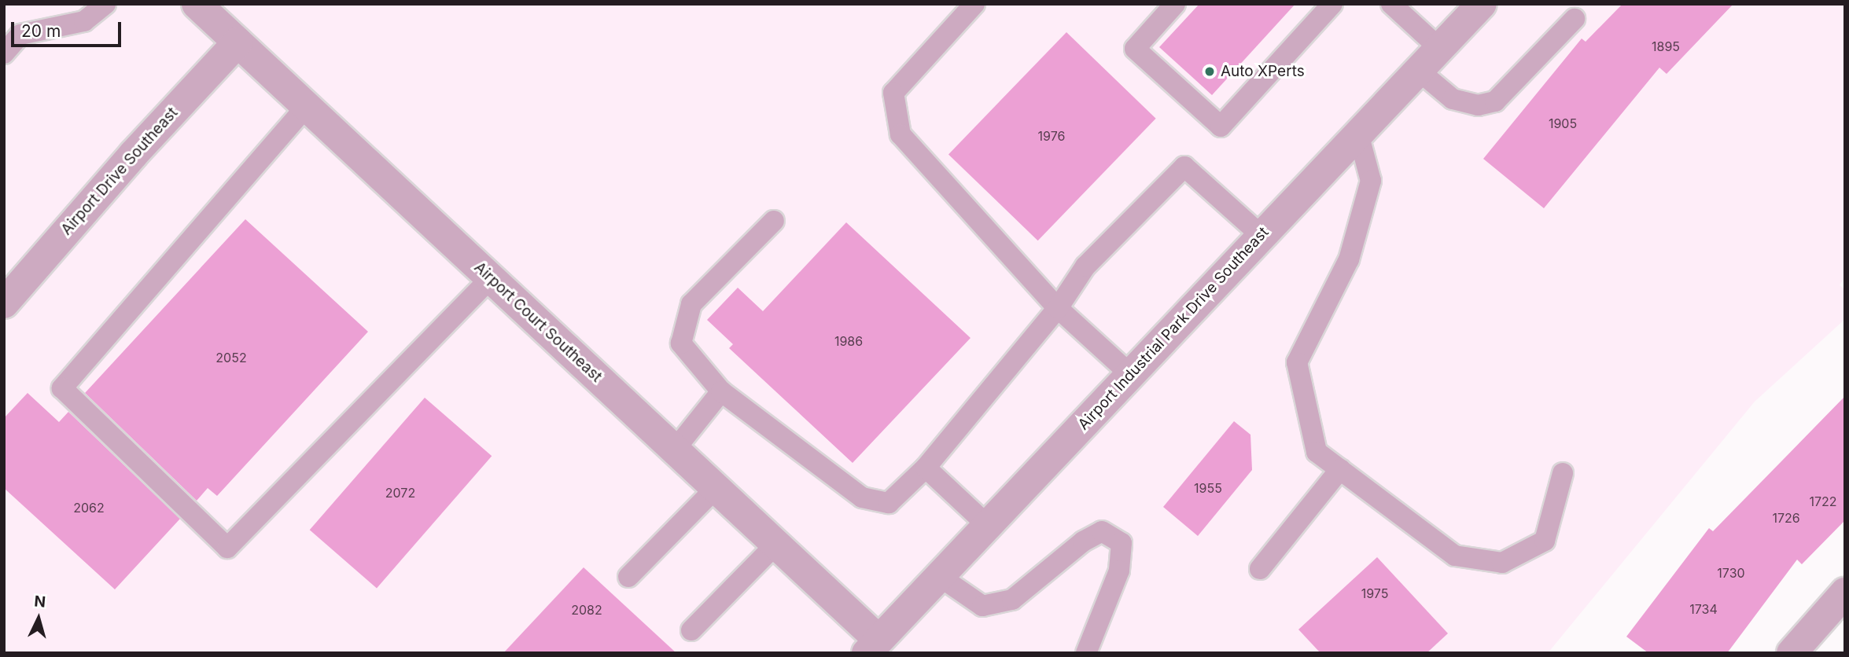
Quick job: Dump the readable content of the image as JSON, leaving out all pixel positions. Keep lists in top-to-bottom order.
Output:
{
  "streets": {
    "street": ["Airport Drive Southeast", "Airport Court Southeast", "Airport Industrial Park Drive Southeast"]
  },
  "crossings": [
    ["Airport Drive Southeast", "Airport Court Southeast"],
    ["Airport Court Southeast", "Airport Industrial Park Drive Southeast"]
  ],
  "places": ["Auto XPerts"],
  "house_numbers": [
    "1895",
    "1905",
    "1976",
    "1986",
    "2052",
    "1955",
    "2072",
    "1722",
    "2062",
    "1726",
    "1730",
    "1975",
    "1734",
    "2082"
  ],
  "scale_bar": "20 m",
  "north": "top"
}
